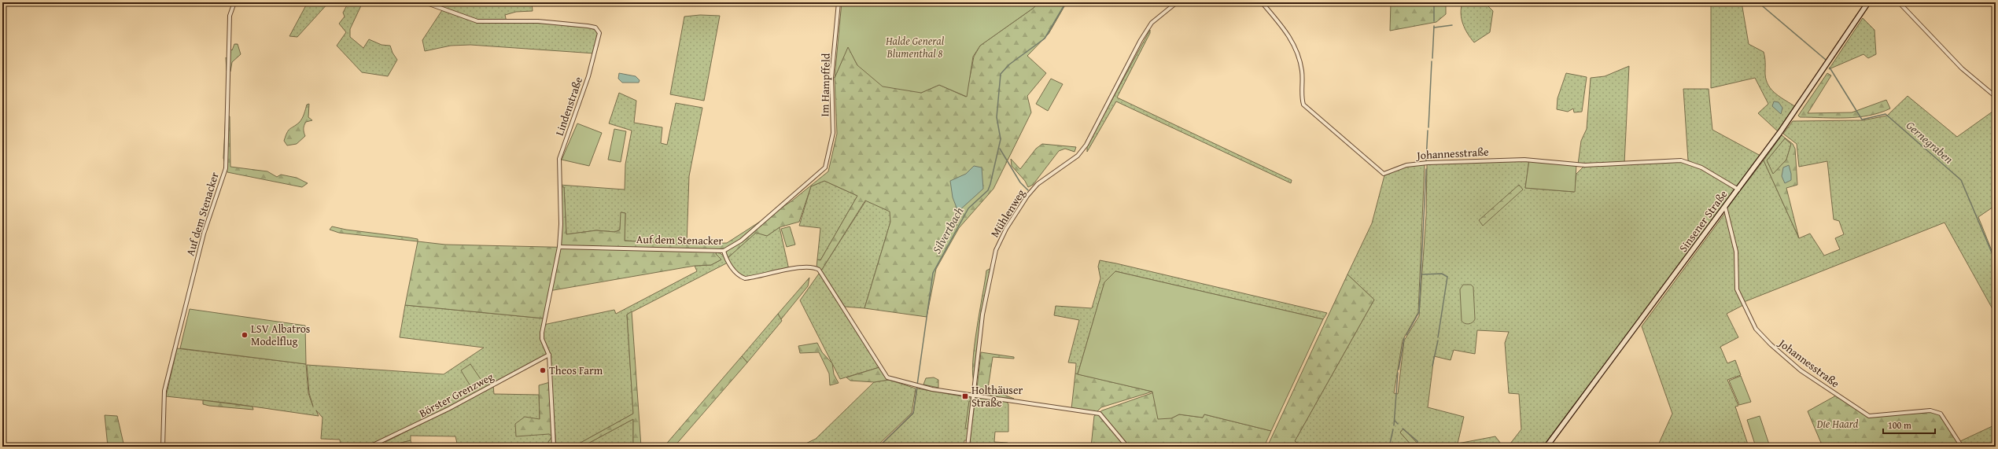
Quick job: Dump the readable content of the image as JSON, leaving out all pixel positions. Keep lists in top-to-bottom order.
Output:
{
  "streets": {
    "main road": ["Sinsener Straße"],
    "street": [
      "Im Hampffeld",
      "Lindenstraße",
      "Johannesstraße",
      "Mühlenweg",
      "Auf dem Stenacker",
      "Börster Grenzweg"
    ]
  },
  "crossings": [
    ["Im Hampffeld", "Auf dem Stenacker"],
    ["Lindenstraße", "Auf dem Stenacker"],
    ["Lindenstraße", "Börster Grenzweg"],
    ["Johannesstraße", "Sinsener Straße"]
  ],
  "water": ["Gernegraben", "Silvertbach"],
  "parks": ["Halde General Blumenthal 8", "Die Haard"],
  "places": {
    "other": ["LSV Albatros Modelflug", "Theos Farm"],
    "transit": ["Holthäuser Straße"]
  },
  "scale_bar": "100 m"
}
